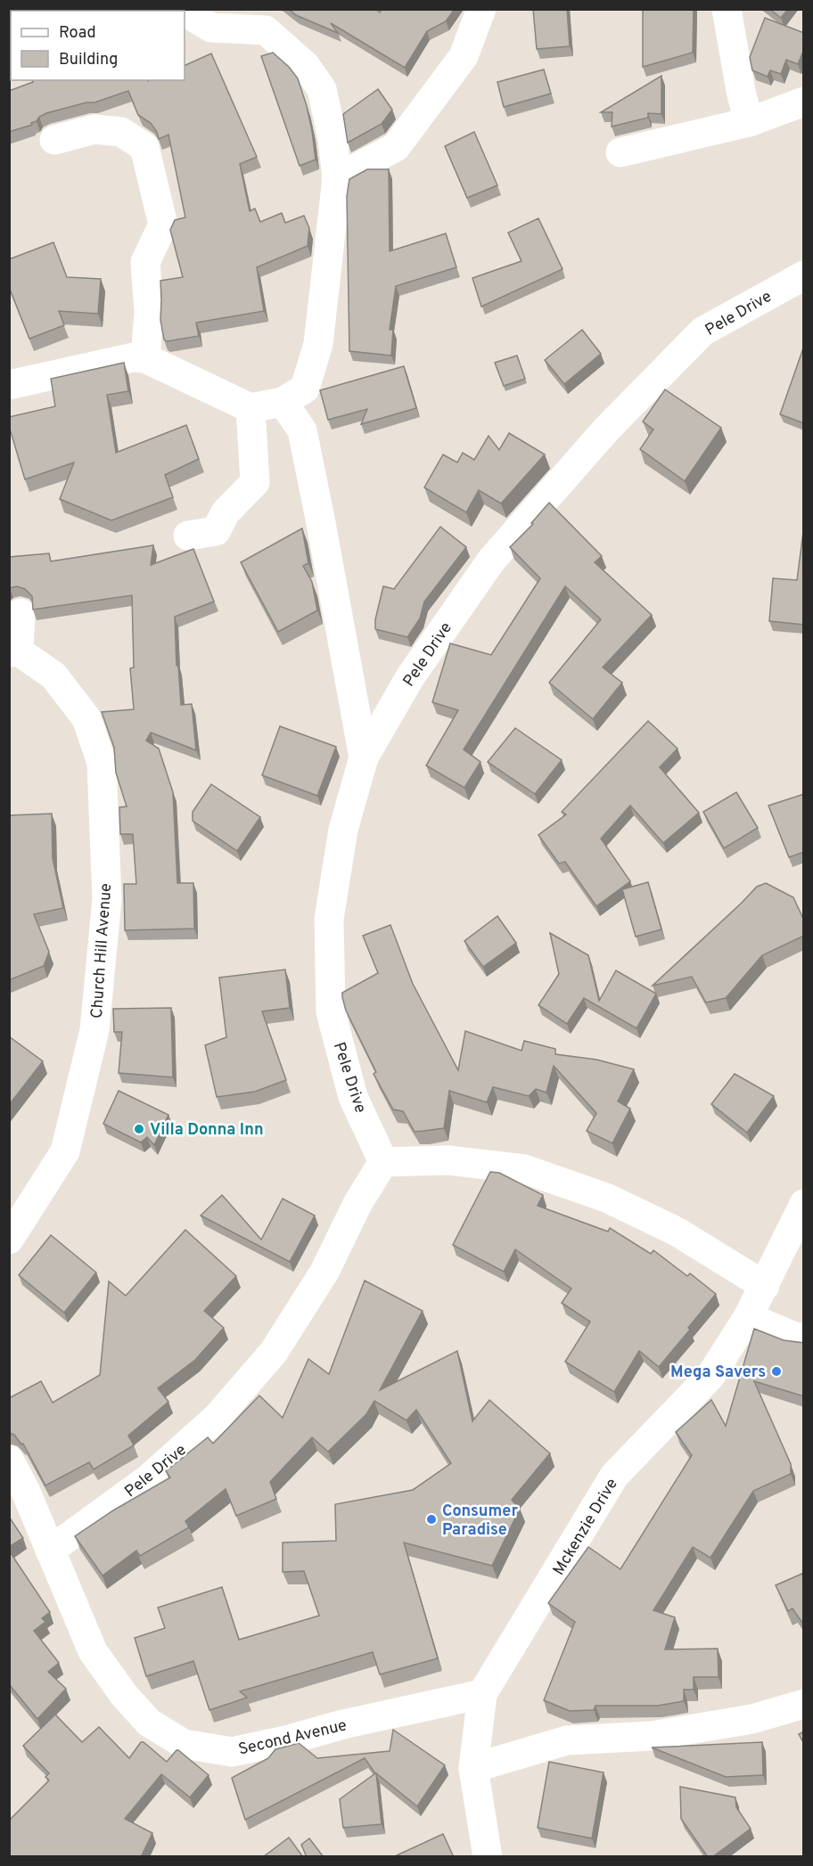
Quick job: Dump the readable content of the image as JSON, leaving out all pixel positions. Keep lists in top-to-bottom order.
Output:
{
  "streets": {
    "street": [
      "Pele Drive",
      "Church Hill Avenue",
      "Mckenzie Drive",
      "Second Avenue"
    ]
  },
  "crossings": [
    ["Pele Drive", "Second Avenue"],
    ["Mckenzie Drive", "Second Avenue"]
  ],
  "places": ["Villa Donna Inn", "Mega Savers", "Consumer Paradise"],
  "legend": ["Road", "Building"]
}
